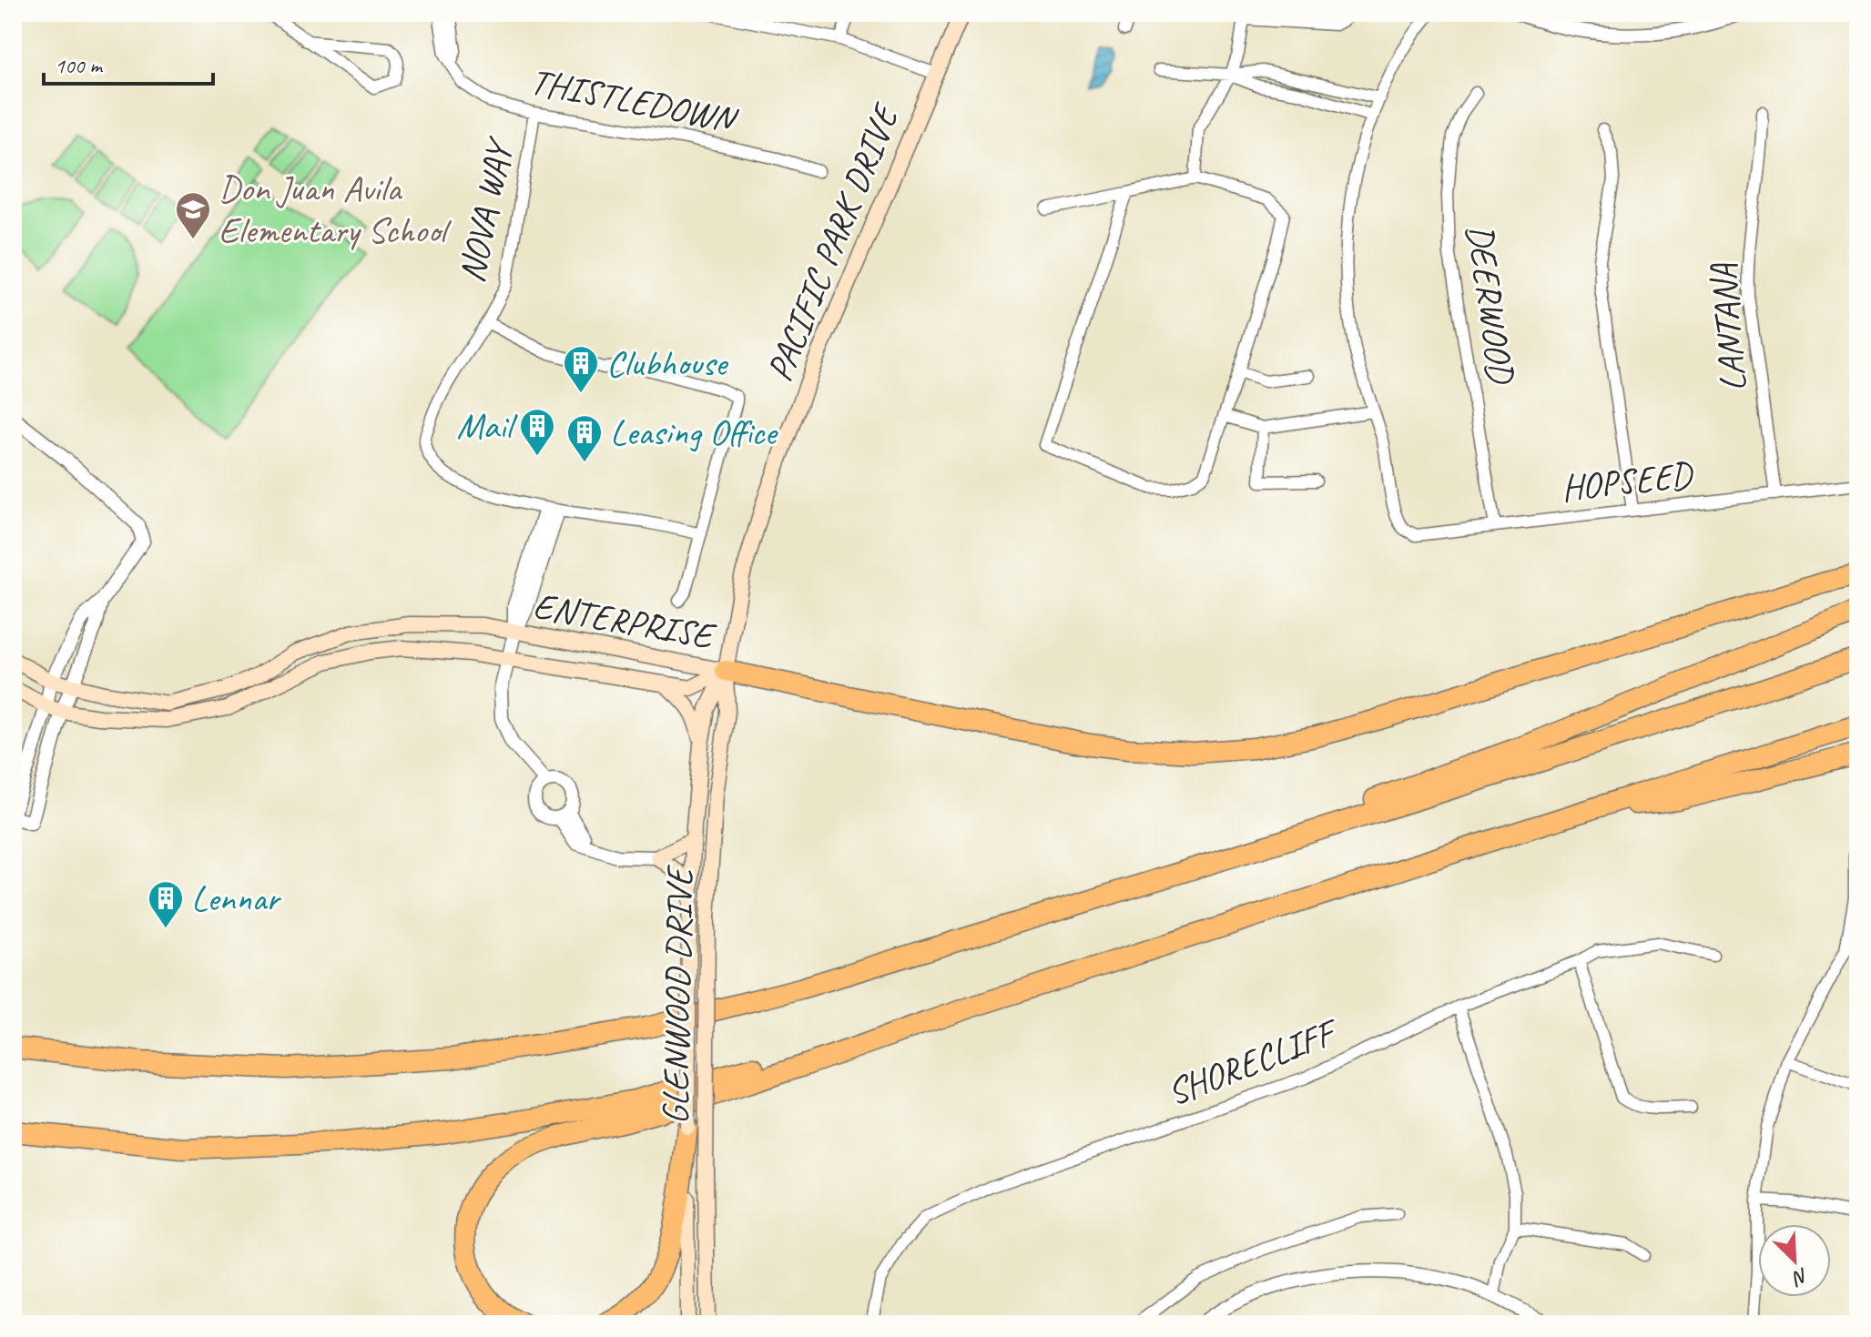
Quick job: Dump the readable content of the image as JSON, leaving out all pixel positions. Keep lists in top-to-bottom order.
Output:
{
  "streets": {
    "main road": ["PACIFIC PARK DRIVE", "ENTERPRISE", "GLENWOOD DRIVE"],
    "street": [
      "THISTLEDOWN",
      "NOVA WAY",
      "DEERWOOD",
      "LANTANA",
      "HOPSEED",
      "SHORECLIFF"
    ]
  },
  "crossings": [
    ["THISTLEDOWN", "NOVA WAY"],
    ["PACIFIC PARK DRIVE", "ENTERPRISE"],
    ["PACIFIC PARK DRIVE", "GLENWOOD DRIVE"],
    ["DEERWOOD", "HOPSEED"],
    ["LANTANA", "HOPSEED"],
    ["ENTERPRISE", "GLENWOOD DRIVE"]
  ],
  "places": {
    "school or university": ["Don Juan Avila Elementary School"],
    "building": [
      "Clubhouse",
      "Mail",
      "Leasing Office",
      "Lennar"
    ]
  },
  "scale_bar": "100 m",
  "north": "bottom right"
}
